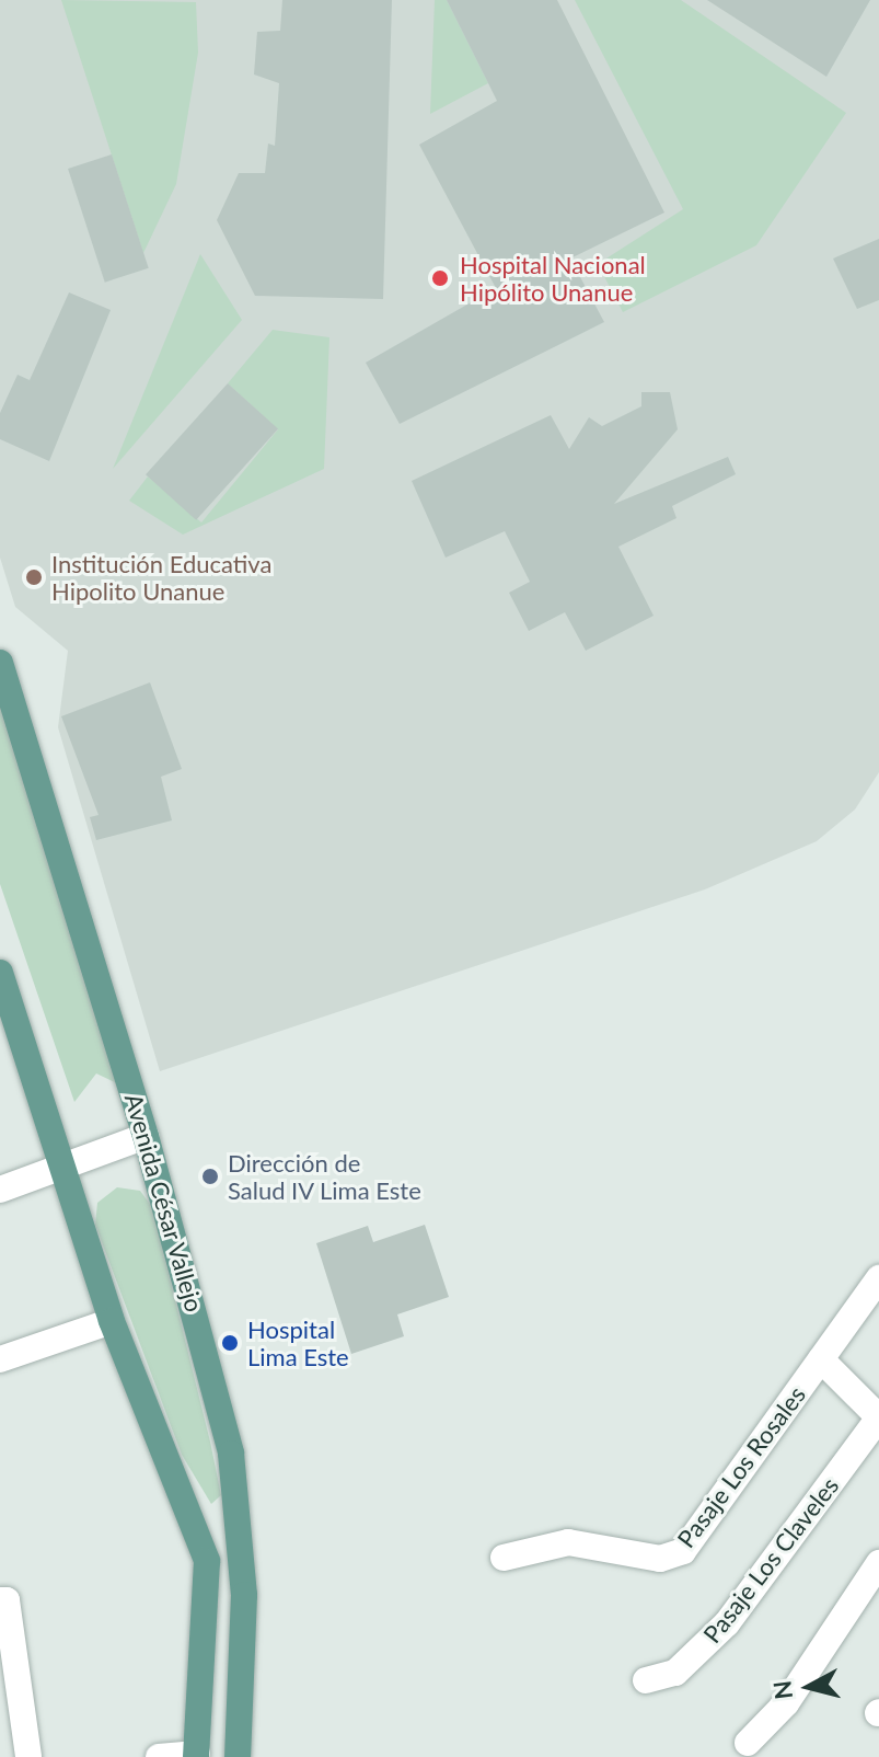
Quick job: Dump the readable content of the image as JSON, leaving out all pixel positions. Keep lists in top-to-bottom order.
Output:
{
  "streets": {
    "main road": ["Avenida César Vallejo"],
    "street": ["Pasaje Los Rosales", "Pasaje Los Claveles"]
  },
  "places": [
    "Hospital Nacional Hipólito Unanue",
    "Institución Educativa Hipolito Unanue",
    "Dirección de Salud IV Lima Este",
    "Hospital Lima Este"
  ],
  "north": "left"
}
